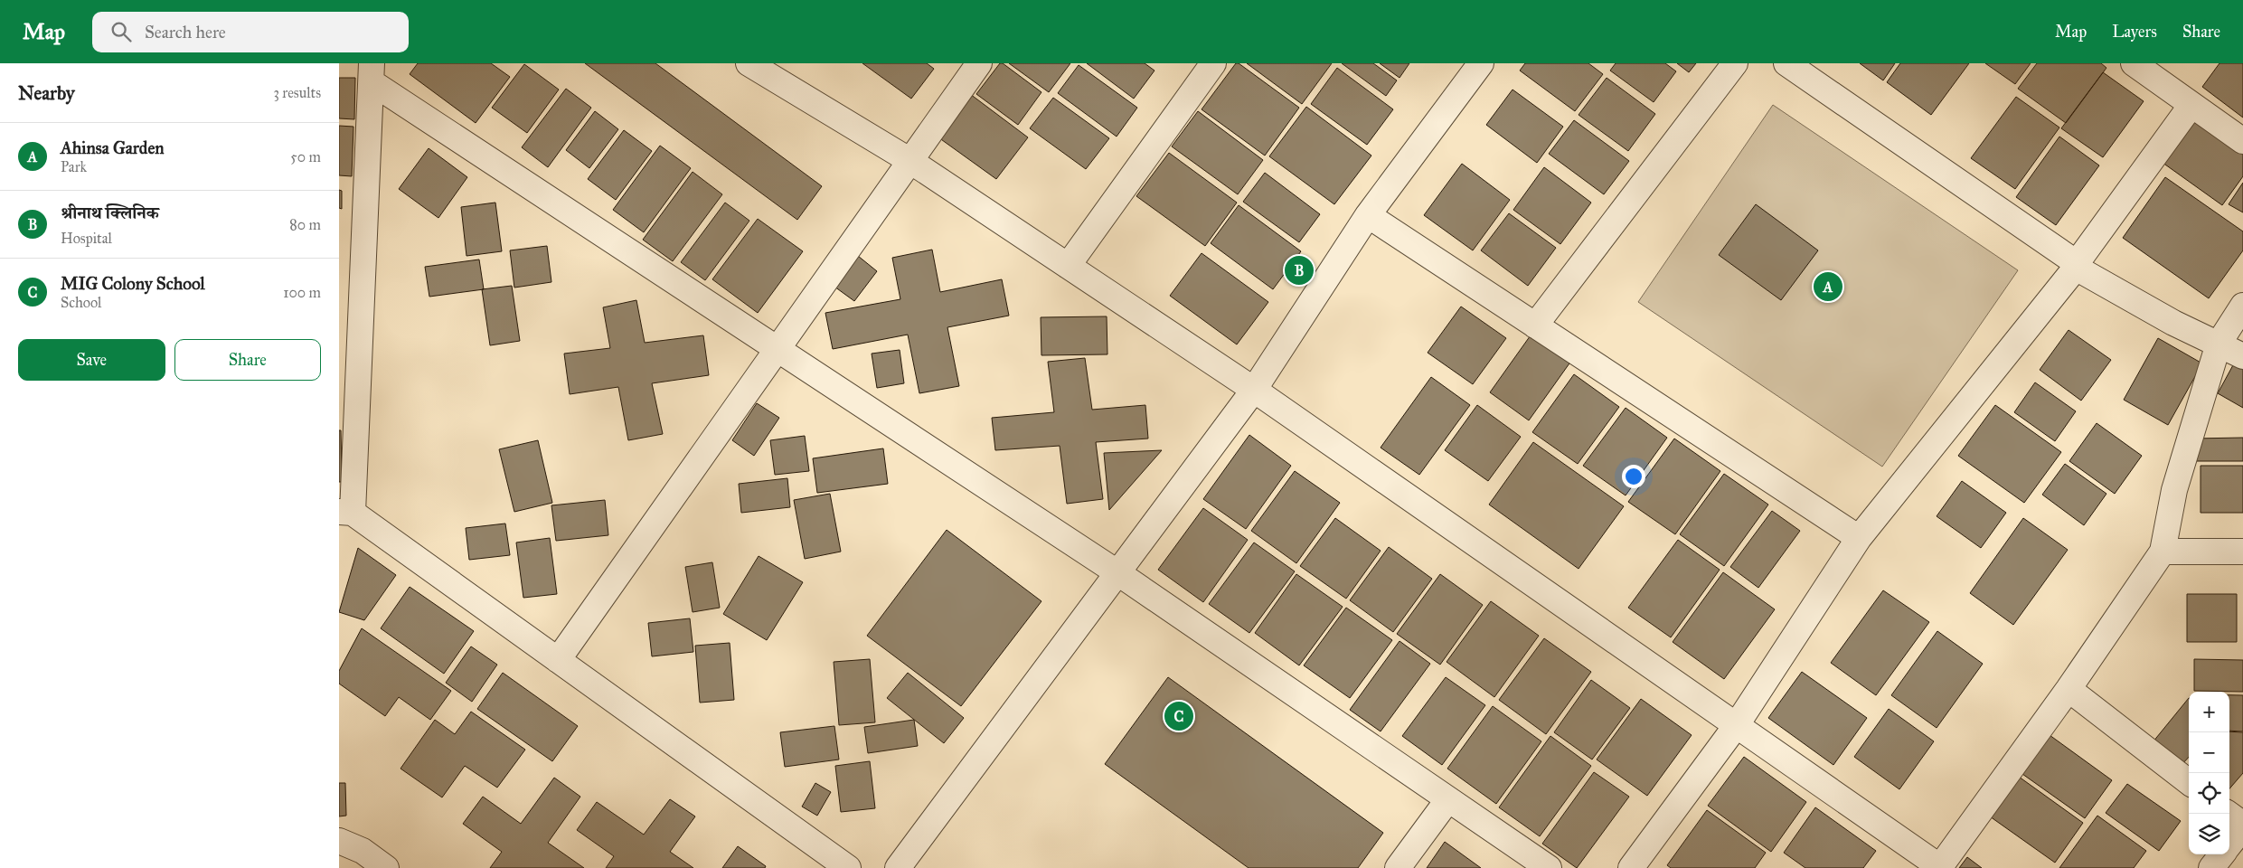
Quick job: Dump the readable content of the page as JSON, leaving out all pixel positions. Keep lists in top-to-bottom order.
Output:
{
  "page": {
    "header": "Map",
    "search": "Search here",
    "nav": ["Map", "Layers", "Share"],
    "heading": ["Nearby", "3 results"],
    "list": [
      {
        "mark": "A",
        "name": "Ahinsa Garden",
        "note": "Park",
        "value": "50 m"
      },
      {
        "mark": "B",
        "name": "श्रीनाथ क्लिनिक",
        "note": "Hospital",
        "value": "80 m"
      },
      {
        "mark": "C",
        "name": "MIG Colony School",
        "note": "School",
        "value": "100 m"
      }
    ],
    "pins": ["B", "A", "C"],
    "buttons": ["Save", "Share"],
    "map_buttons": ["+", "−"]
  }
}
